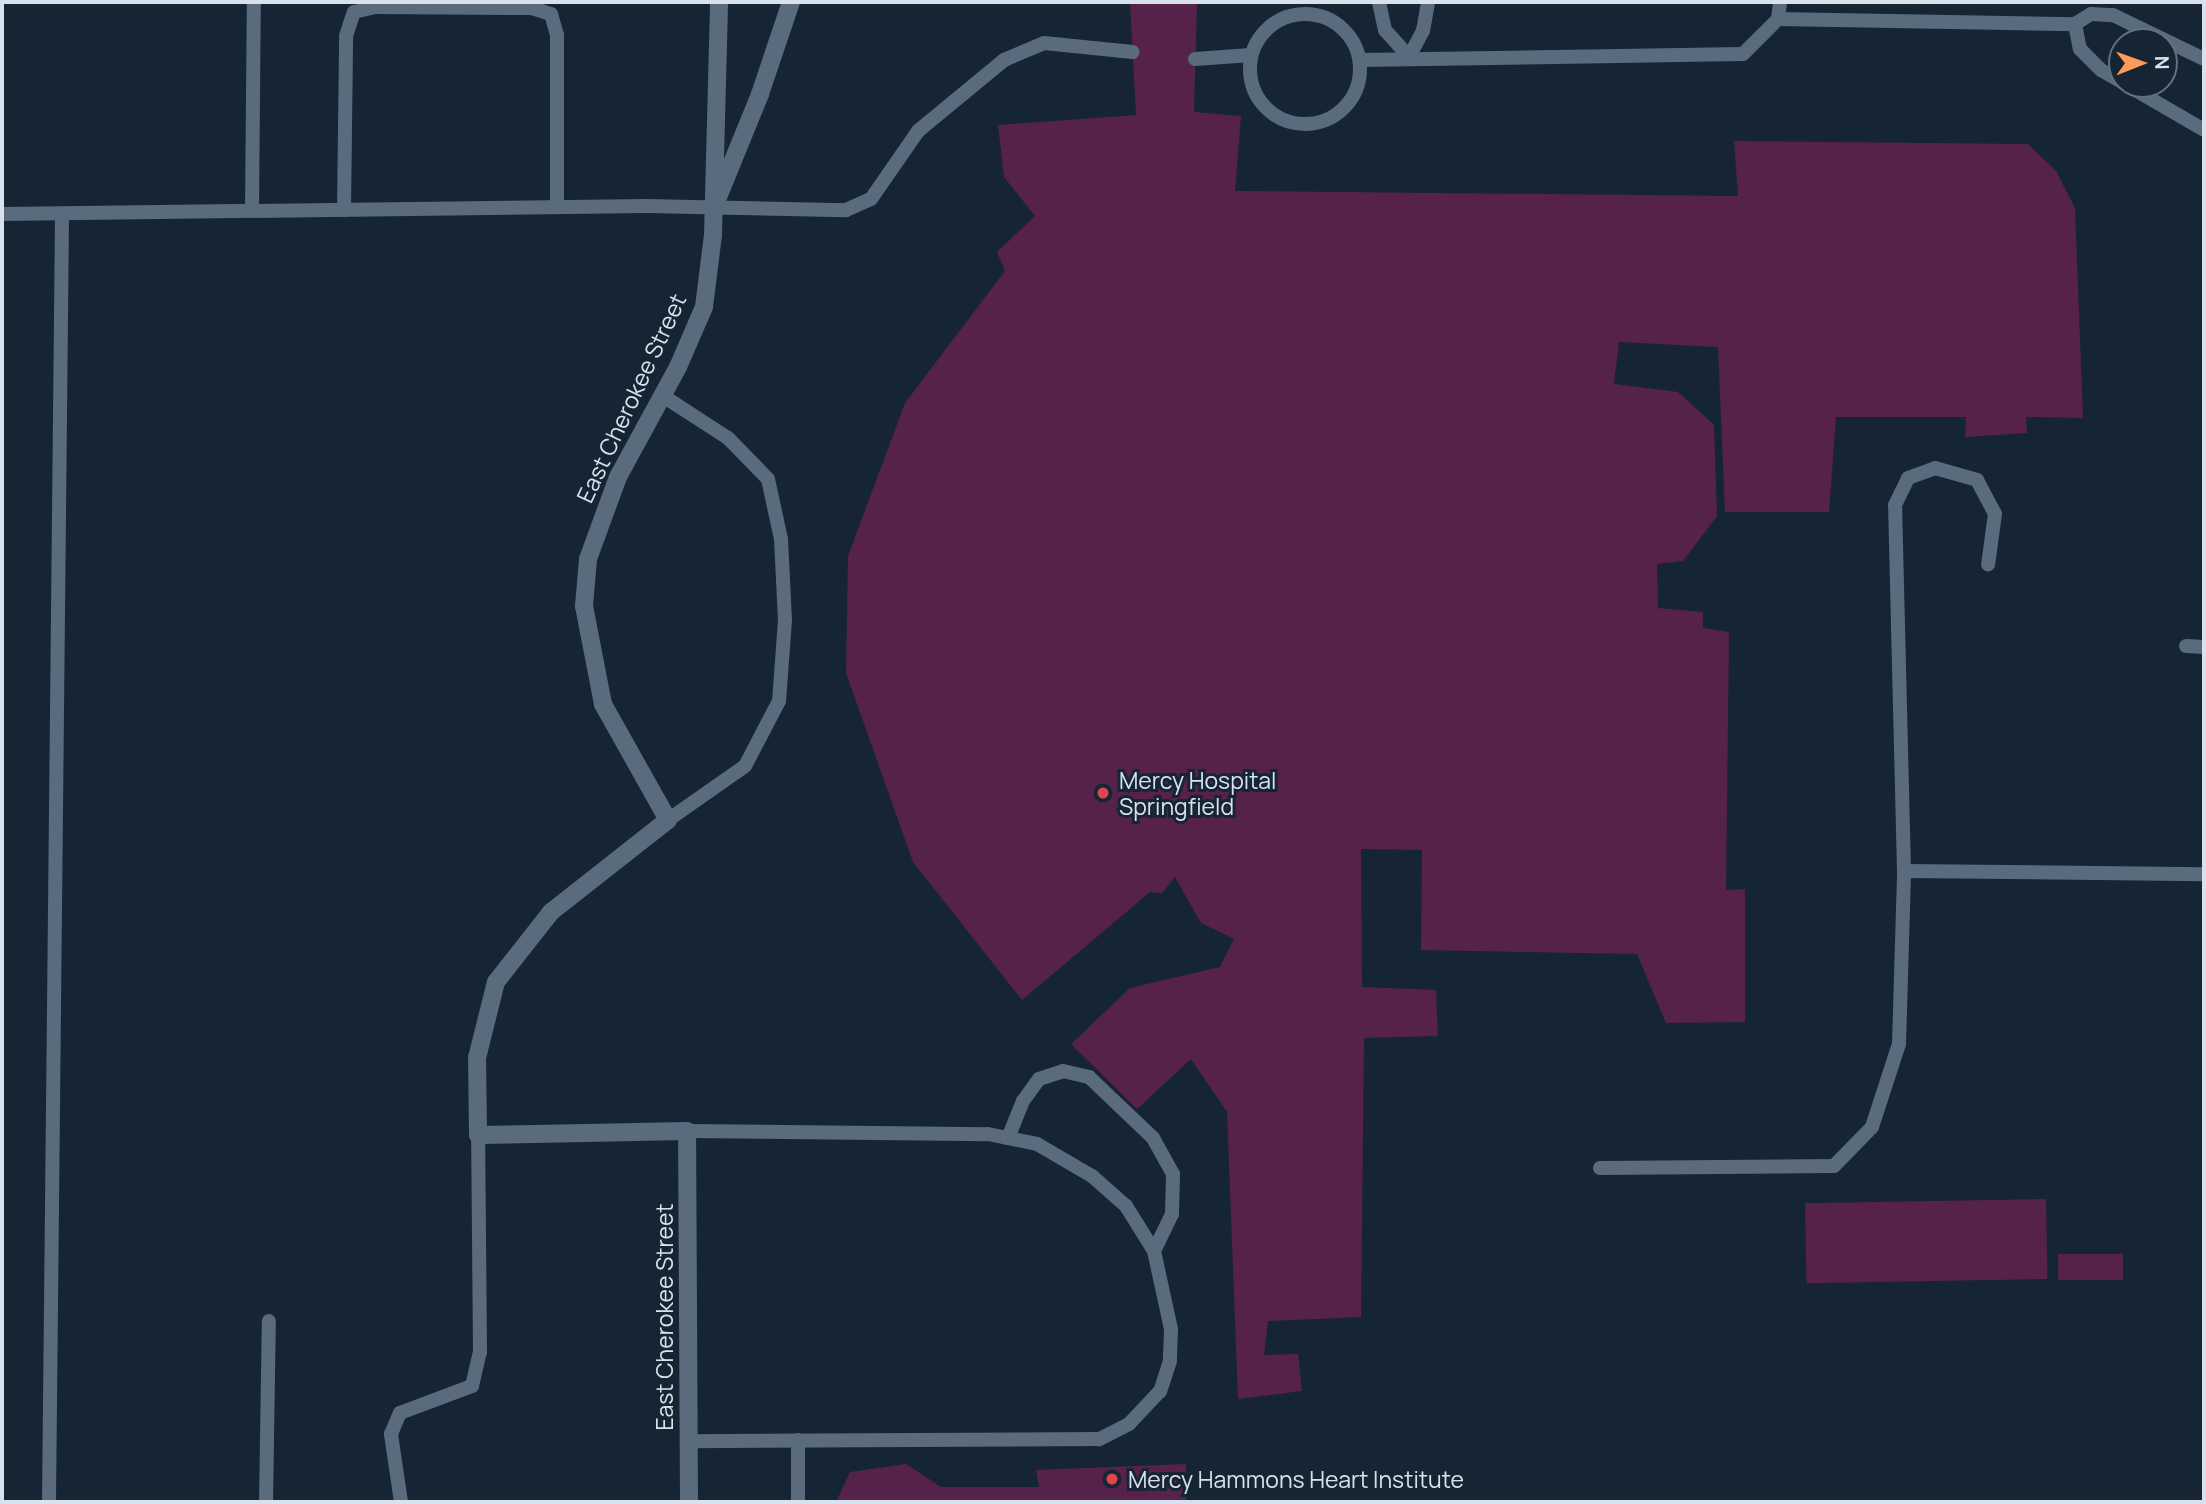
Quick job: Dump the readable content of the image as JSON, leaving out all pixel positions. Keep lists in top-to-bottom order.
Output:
{
  "streets": {
    "street": ["East Cherokee Street"]
  },
  "places": ["Mercy Hospital Springfield", "Mercy Hammons Heart Institute"],
  "north": "right"
}
